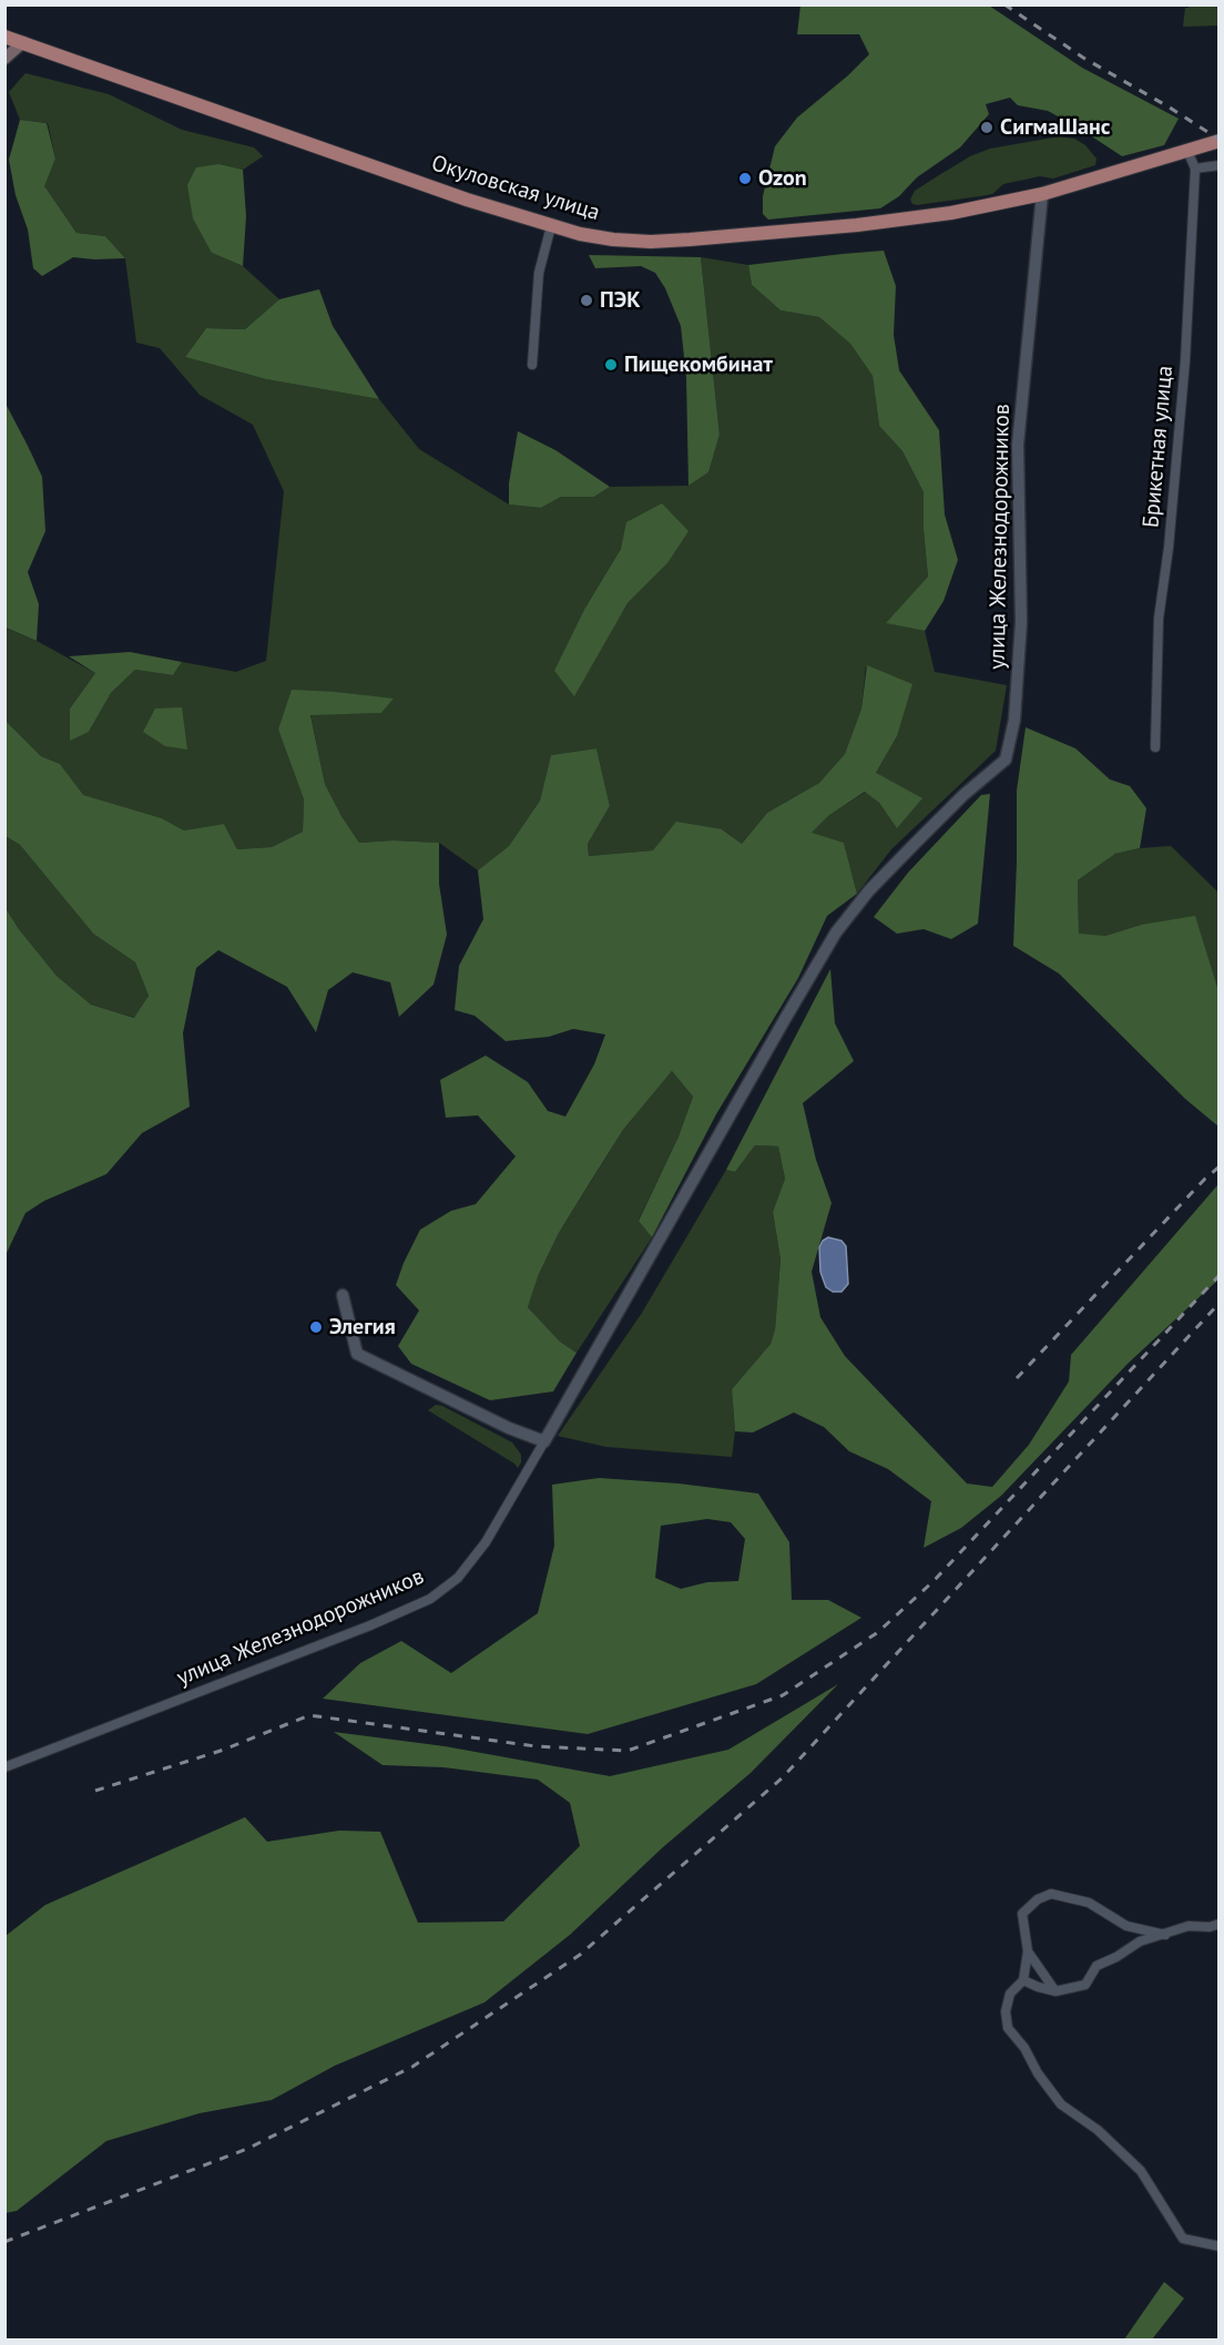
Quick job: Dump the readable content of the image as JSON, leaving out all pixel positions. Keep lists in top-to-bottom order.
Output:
{
  "streets": {
    "main road": ["Окуловская улица"],
    "street": ["Брикетная улица", "улица Железнодорожников"]
  },
  "crossings": [
    ["Окуловская улица", "Брикетная улица"],
    ["Окуловская улица", "улица Железнодорожников"]
  ],
  "places": [
    "СигмаШанс",
    "Ozon",
    "ПЭК",
    "Пищекомбинат",
    "Элегия"
  ]
}
